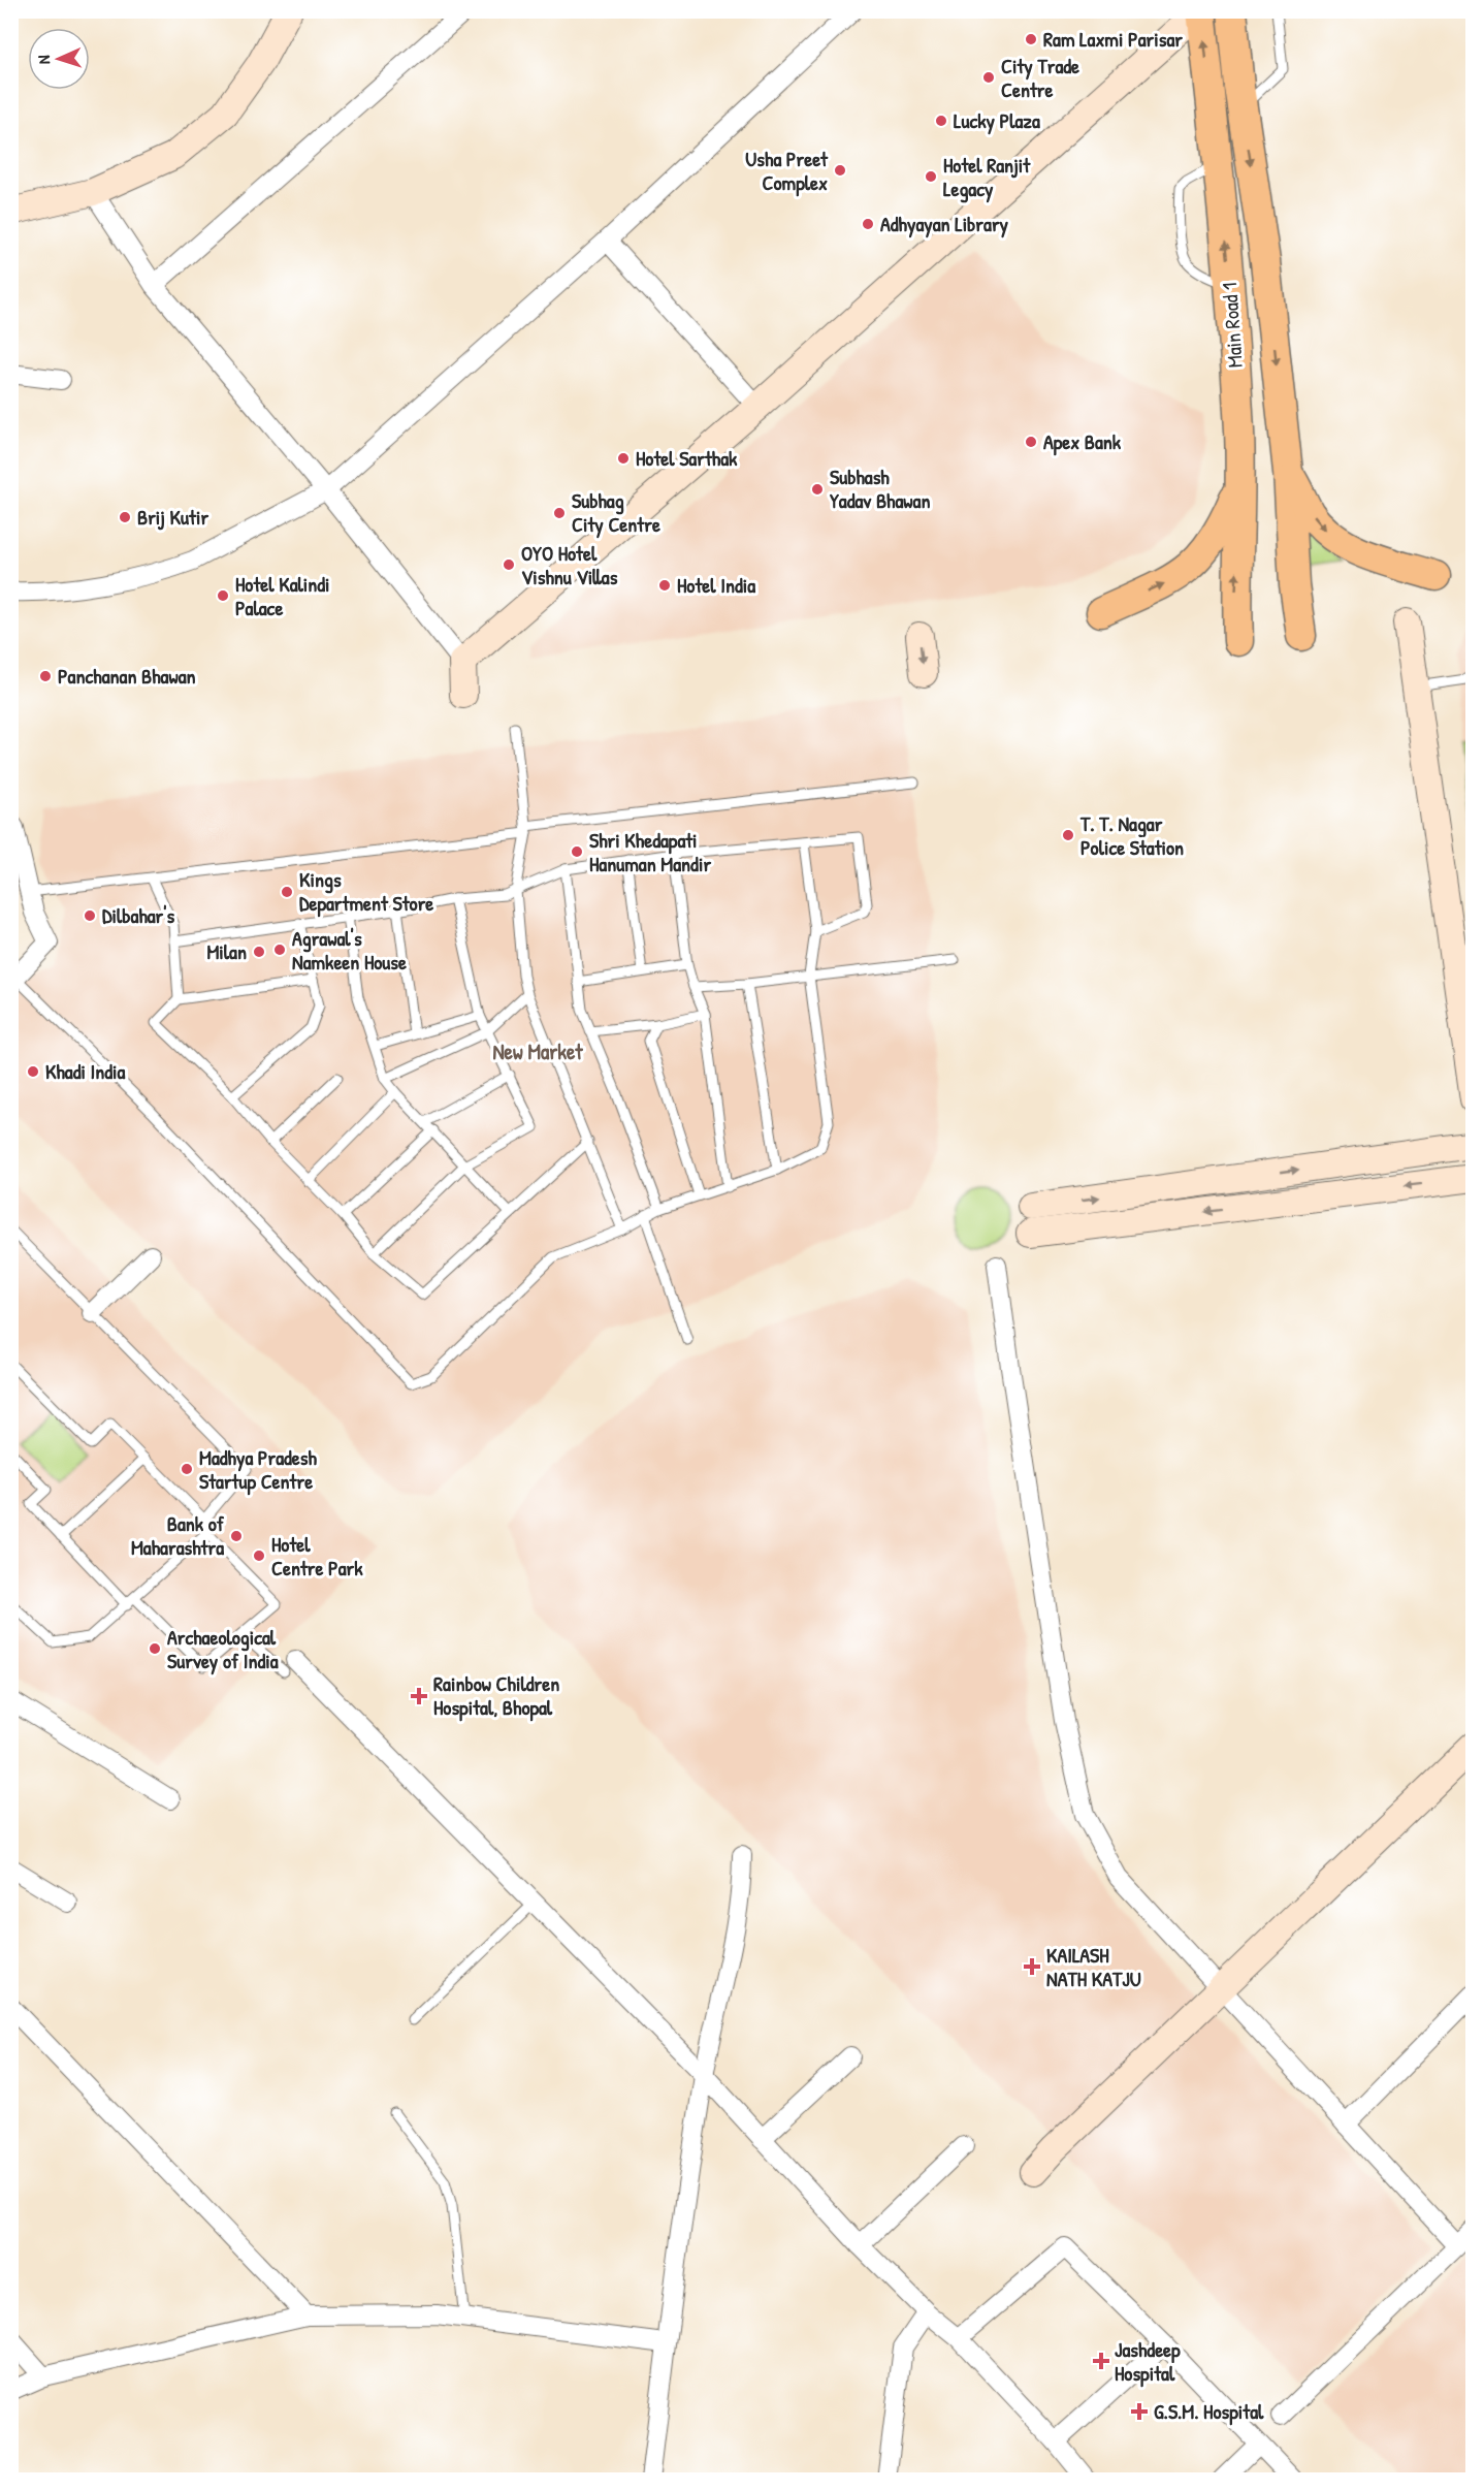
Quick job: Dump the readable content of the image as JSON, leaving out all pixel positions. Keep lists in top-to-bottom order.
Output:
{
  "streets": {
    "main road": ["Main Road 1"]
  },
  "districts": ["New Market"],
  "places": {
    "other": [
      "Ram Laxmi Parisar",
      "City Trade Centre",
      "Lucky Plaza",
      "Usha Preet Complex",
      "Hotel Ranjit Legacy",
      "Adhyayan Library",
      "Apex Bank",
      "Hotel Sarthak",
      "Subhash Yadav Bhawan",
      "Subhag City Centre",
      "Brij Kutir",
      "OYO Hotel Vishnu Villas",
      "Hotel India",
      "Hotel Kalindi Palace",
      "Panchanan Bhawan",
      "T. T. Nagar Police Station",
      "Shri Khedapati Hanuman Mandir",
      "Kings Department Store",
      "Dilbahar's",
      "Agrawal's Namkeen House",
      "Milan",
      "Khadi India",
      "Madhya Pradesh Startup Centre",
      "Bank of Maharashtra",
      "Hotel Centre Park",
      "Archaeological Survey of India"
    ],
    "health": [
      "Rainbow Children Hospital, Bhopal",
      "KAILASH NATH KATJU",
      "Jashdeep Hospital",
      "G.S.M. Hospital"
    ]
  },
  "north": "left"
}
